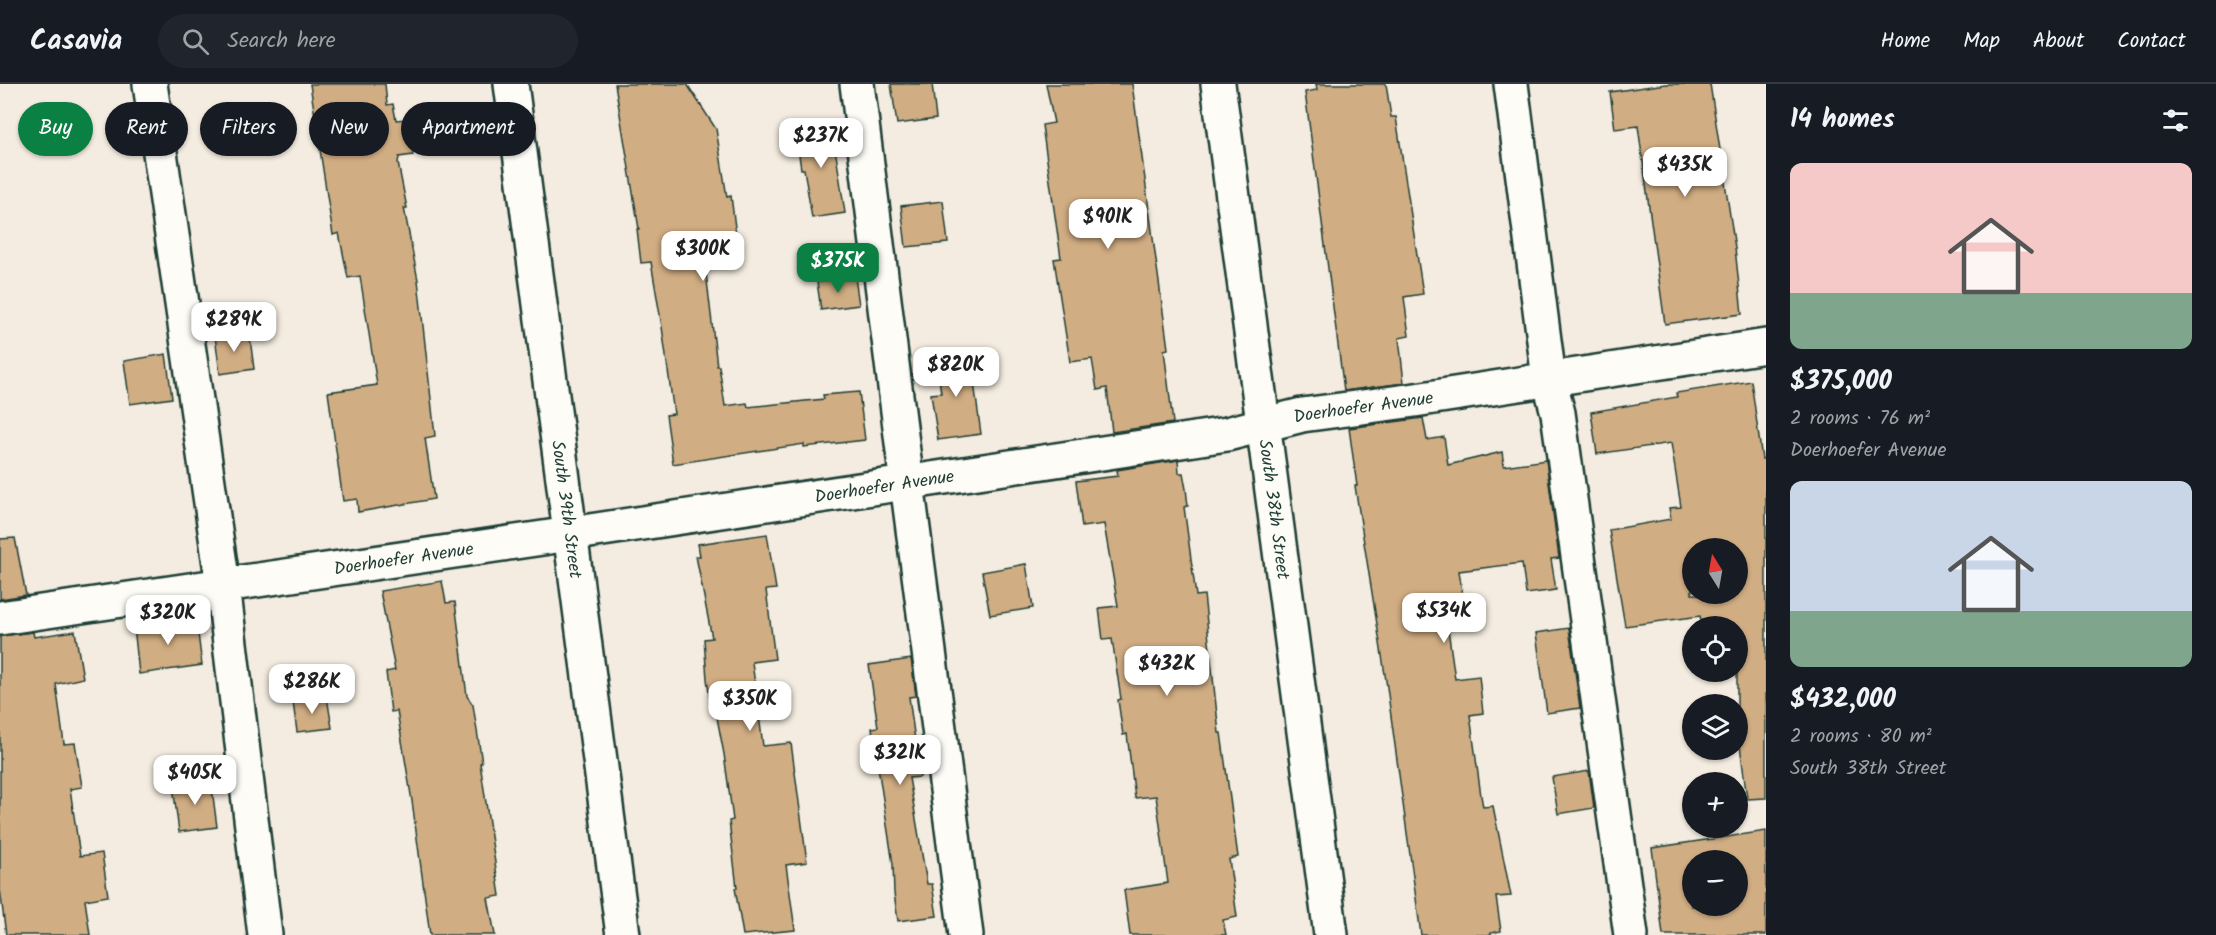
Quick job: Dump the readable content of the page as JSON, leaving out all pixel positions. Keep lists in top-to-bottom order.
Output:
{
  "streets": {
    "street": ["Doerhoefer Avenue", "South 38th Street", "South 39th Street"]
  },
  "crossings": [
    ["Doerhoefer Avenue", "South 38th Street"],
    ["Doerhoefer Avenue", "South 39th Street"]
  ],
  "north": "top",
  "page": {
    "header": "Casavia",
    "search": "Search here",
    "nav": [
      "Home",
      "Map",
      "About",
      "Contact"
    ],
    "heading": "14 homes",
    "chip": [
      "Buy",
      "Rent",
      "Filters",
      "New",
      "Apartment"
    ],
    "price": [
      "$237K",
      "$435K",
      "$901K",
      "$300K",
      "$375K",
      "$289K",
      "$820K",
      "$534K",
      "$320K",
      "$432K",
      "$286K",
      "$350K",
      "$321K",
      "$405K"
    ],
    "list": [
      {
        "name": "$375,000",
        "note": "2 rooms · 76 m² · Doerhoefer Avenue"
      },
      {
        "name": "$432,000",
        "note": "2 rooms · 80 m² · South 38th Street"
      }
    ],
    "map_buttons": ["+", "−"]
  }
}
